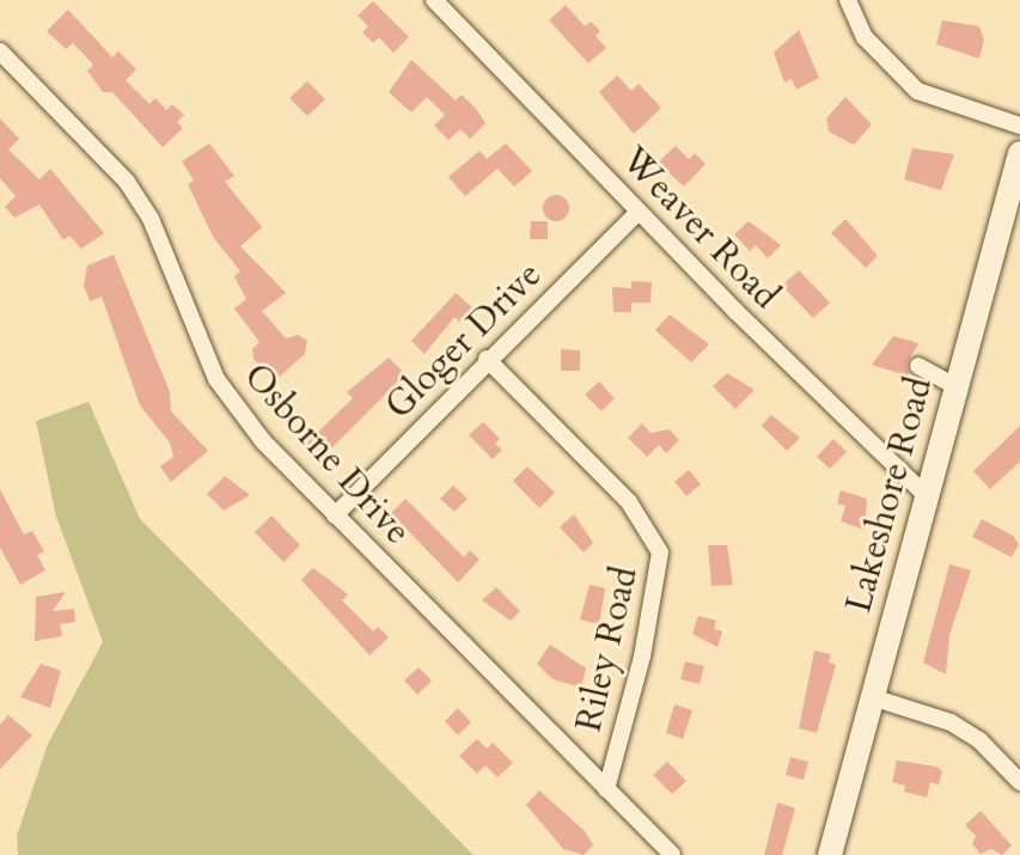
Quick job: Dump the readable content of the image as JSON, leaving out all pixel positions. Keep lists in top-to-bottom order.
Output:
{
  "streets": {
    "street": [
      "Weaver Road",
      "Gloger Drive",
      "Osborne Drive",
      "Lakeshore Road",
      "Riley Road"
    ]
  },
  "crossings": [
    ["Weaver Road", "Gloger Drive"],
    ["Weaver Road", "Lakeshore Road"],
    ["Gloger Drive", "Osborne Drive"],
    ["Gloger Drive", "Riley Road"],
    ["Osborne Drive", "Riley Road"]
  ]
}
